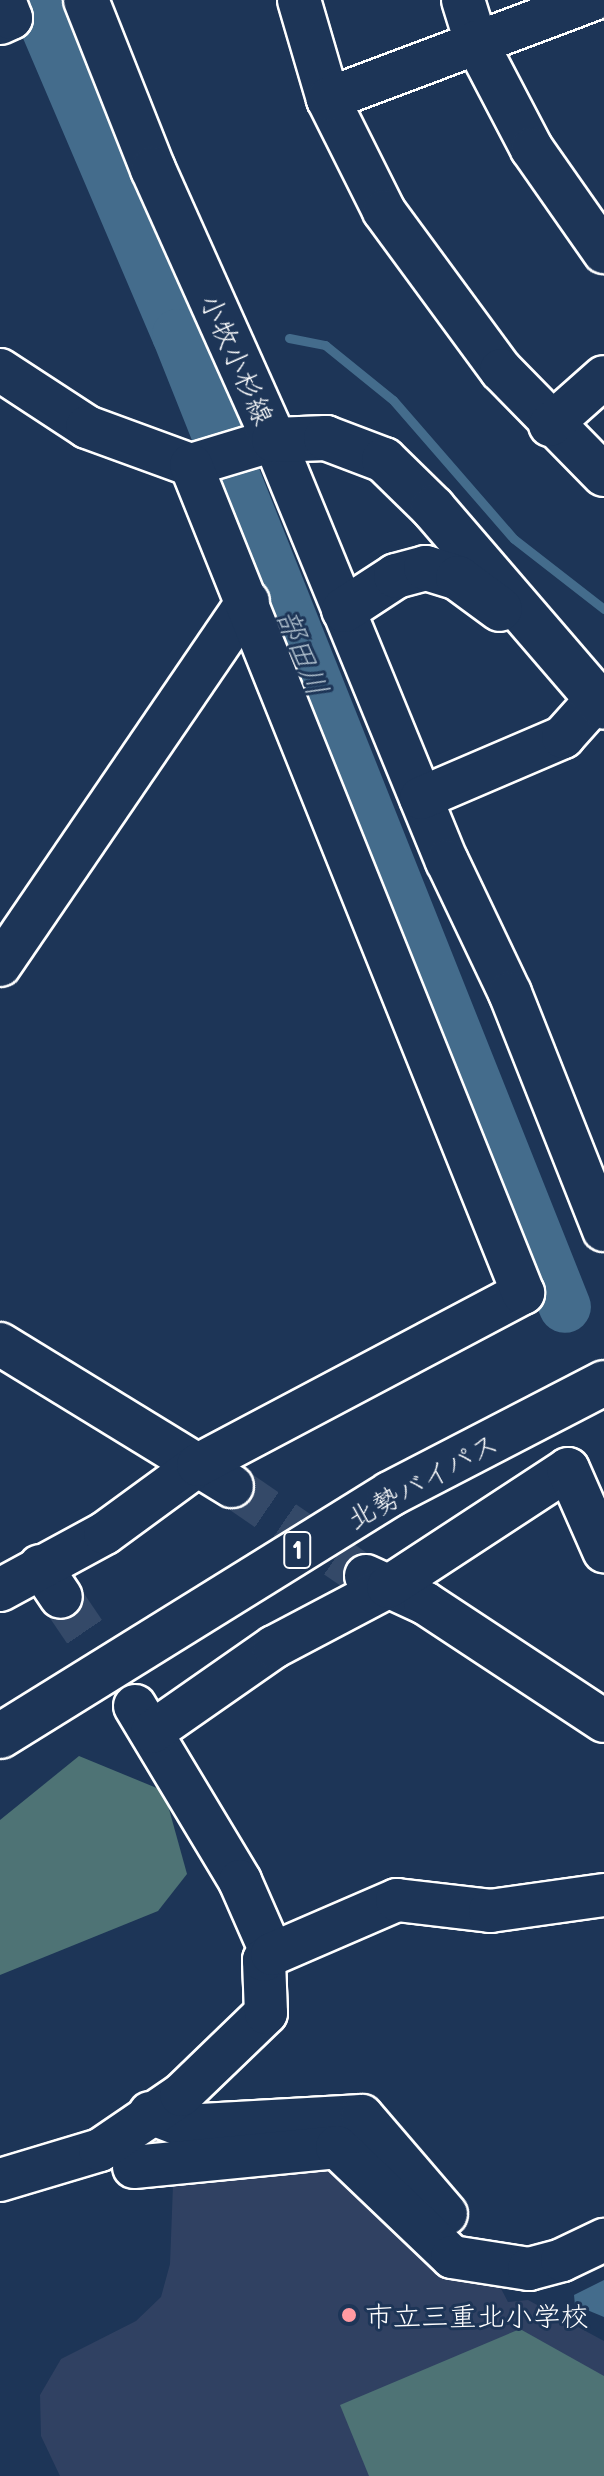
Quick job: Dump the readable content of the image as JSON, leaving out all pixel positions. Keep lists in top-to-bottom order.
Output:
{
  "streets": {
    "main road": ["小牧小杉線", "北勢バイパス", "1"]
  },
  "water": ["部田川"],
  "places": ["市立三重北小学校"]
}
